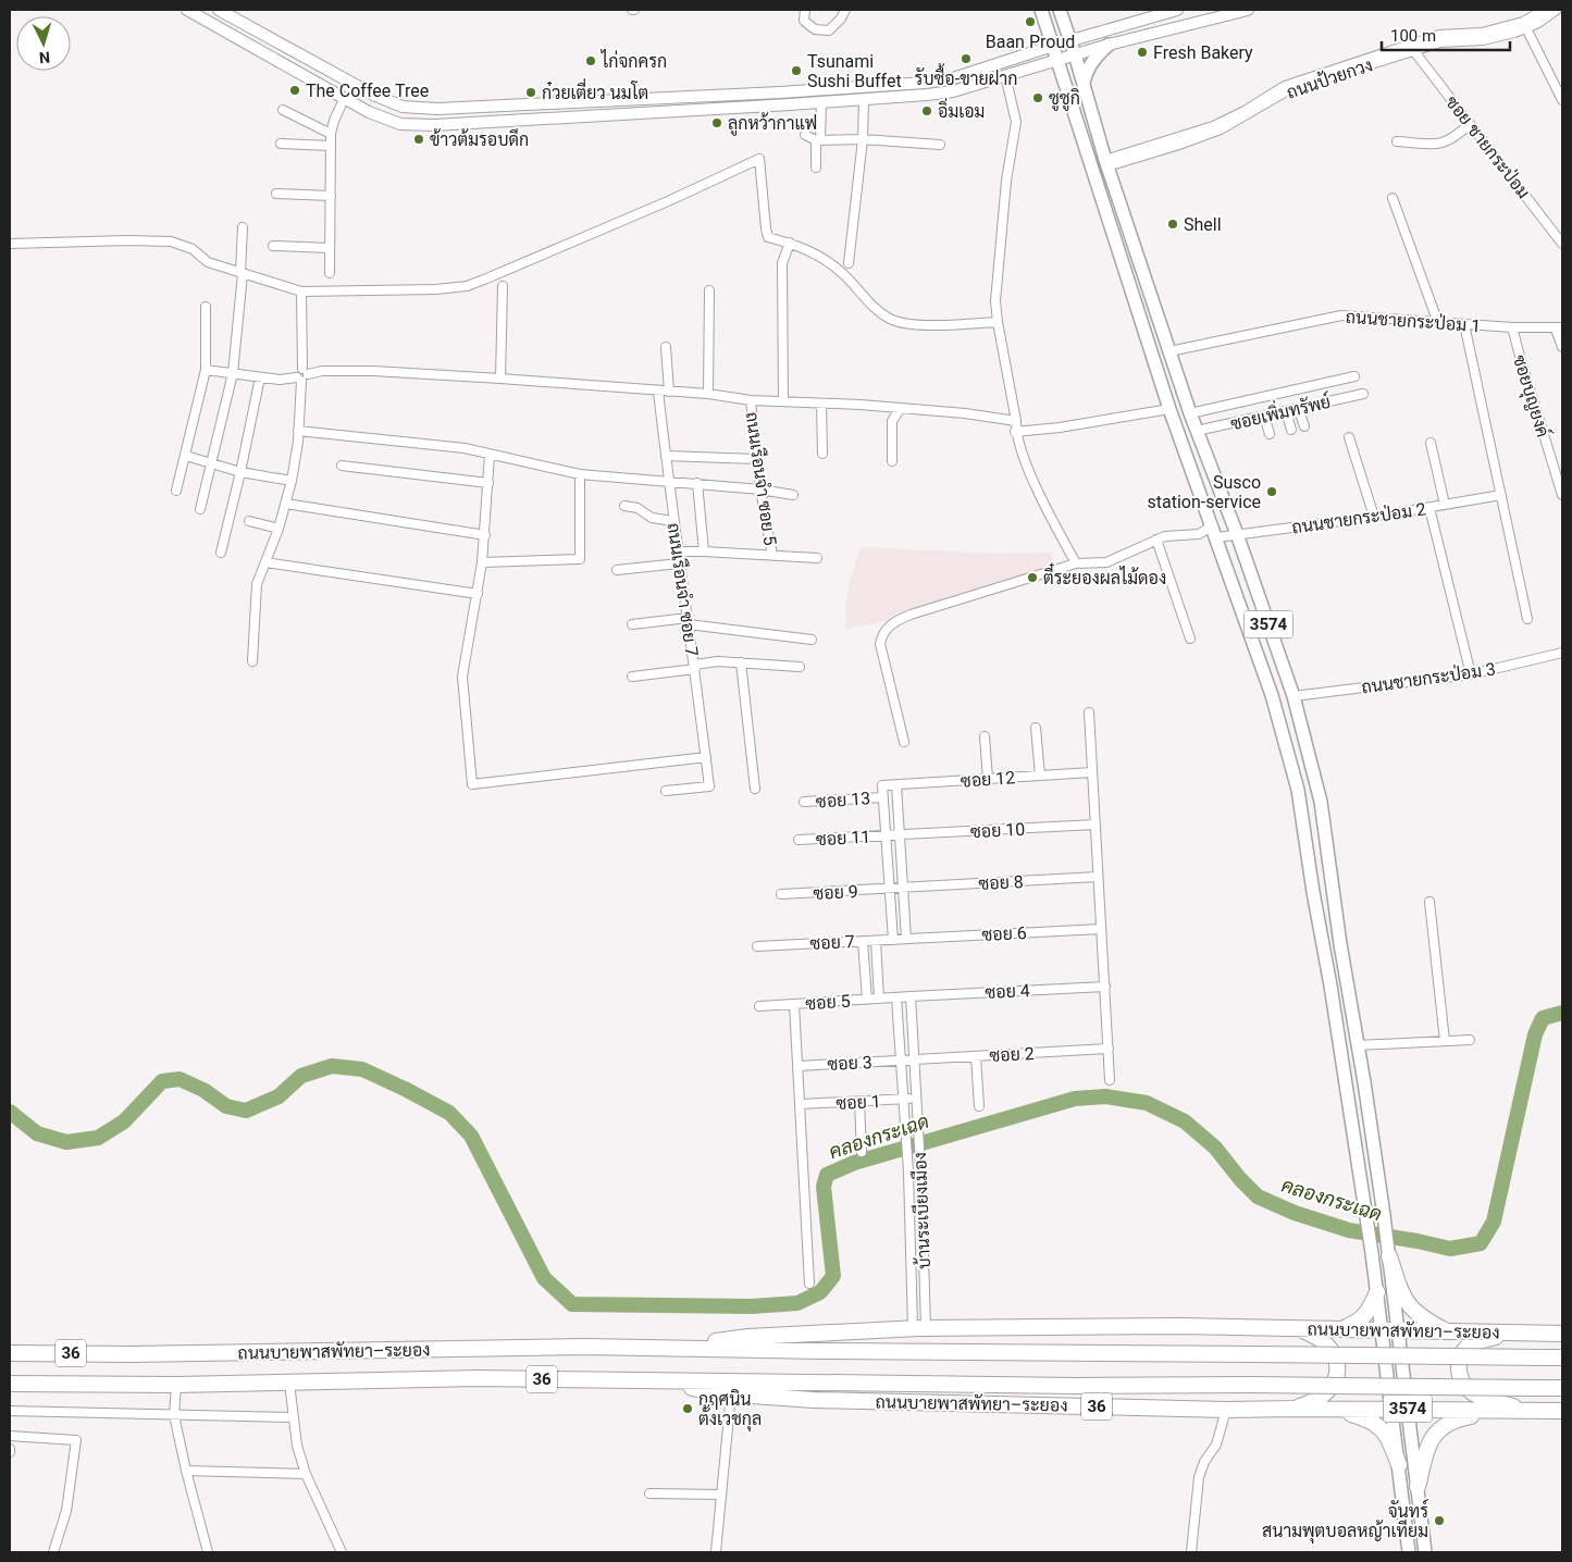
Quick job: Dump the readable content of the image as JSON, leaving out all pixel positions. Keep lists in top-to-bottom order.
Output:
{
  "streets": {
    "highway": ["ถนนบายพาสพัทยา–ระยอง", "36"],
    "main road": ["3574"],
    "street": [
      "ถนนป้วยกวง",
      "ซอย ชายกระป่อม",
      "ถนนชายกระป่อม 1",
      "ซอยบุญยงค์",
      "ซอยเพิ่มทรัพย์",
      "ถนนเรือนจำ ซอย 5",
      "ถนนชายกระป่อม 2",
      "ถนนเรือนจำ ซอย 7",
      "ถนนชายกระป่อม 3",
      "ซอย 12",
      "ซอย 13",
      "ซอย 10",
      "ซอย 11",
      "ซอย 8",
      "ซอย 9",
      "ซอย 6",
      "ซอย 7",
      "ซอย 4",
      "ซอย 5",
      "ซอย 2",
      "ซอย 3",
      "ซอย 1",
      "บ้านระเบียงเมือง"
    ]
  },
  "crossings": [
    ["ถนนป้วยกวง", "ซอย ชายกระป่อม"],
    ["ถนนป้วยกวง", "3574"],
    ["ถนนชายกระป่อม 1", "ซอยบุญยงค์"],
    ["ถนนชายกระป่อม 1", "3574"],
    ["ซอยเพิ่มทรัพย์", "3574"],
    ["ถนนชายกระป่อม 2", "3574"],
    ["3574", "ถนนชายกระป่อม 3"],
    ["3574", "ถนนบายพาสพัทยา–ระยอง"],
    ["ซอย 12", "ซอย 13"],
    ["ซอย 10", "ซอย 11"],
    ["ซอย 8", "ซอย 9"],
    ["ซอย 6", "ซอย 7"],
    ["ซอย 4", "ซอย 5"],
    ["ซอย 4", "บ้านระเบียงเมือง"],
    ["ซอย 5", "บ้านระเบียงเมือง"],
    ["ซอย 2", "ซอย 3"],
    ["ซอย 2", "บ้านระเบียงเมือง"],
    ["ซอย 3", "บ้านระเบียงเมือง"],
    ["ซอย 1", "บ้านระเบียงเมือง"],
    ["บ้านระเบียงเมือง", "ถนนบายพาสพัทยา–ระยอง"]
  ],
  "water": ["คลองกระเฉด"],
  "places": [
    "Baan Proud",
    "Fresh Bakery",
    "รับซื้อ-ขายฝาก",
    "ไก่จกครก",
    "Tsunami Sushi Buffet",
    "The Coffee Tree",
    "ก๋วยเตี่ยว นมโต",
    "ซูซูกิ",
    "อิ่มเอม",
    "ลูกหว้ากาแฟ",
    "ข้าวต้มรอบดึก",
    "Shell",
    "Susco station-service",
    "ตี๋ระยองผลไม้ดอง",
    "กฤศนิน ตั้งเวชกุล",
    "จันทร์ สนามพุตบอลหญ้าเทียม"
  ],
  "scale_bar": "100 m",
  "north": "bottom"
}
